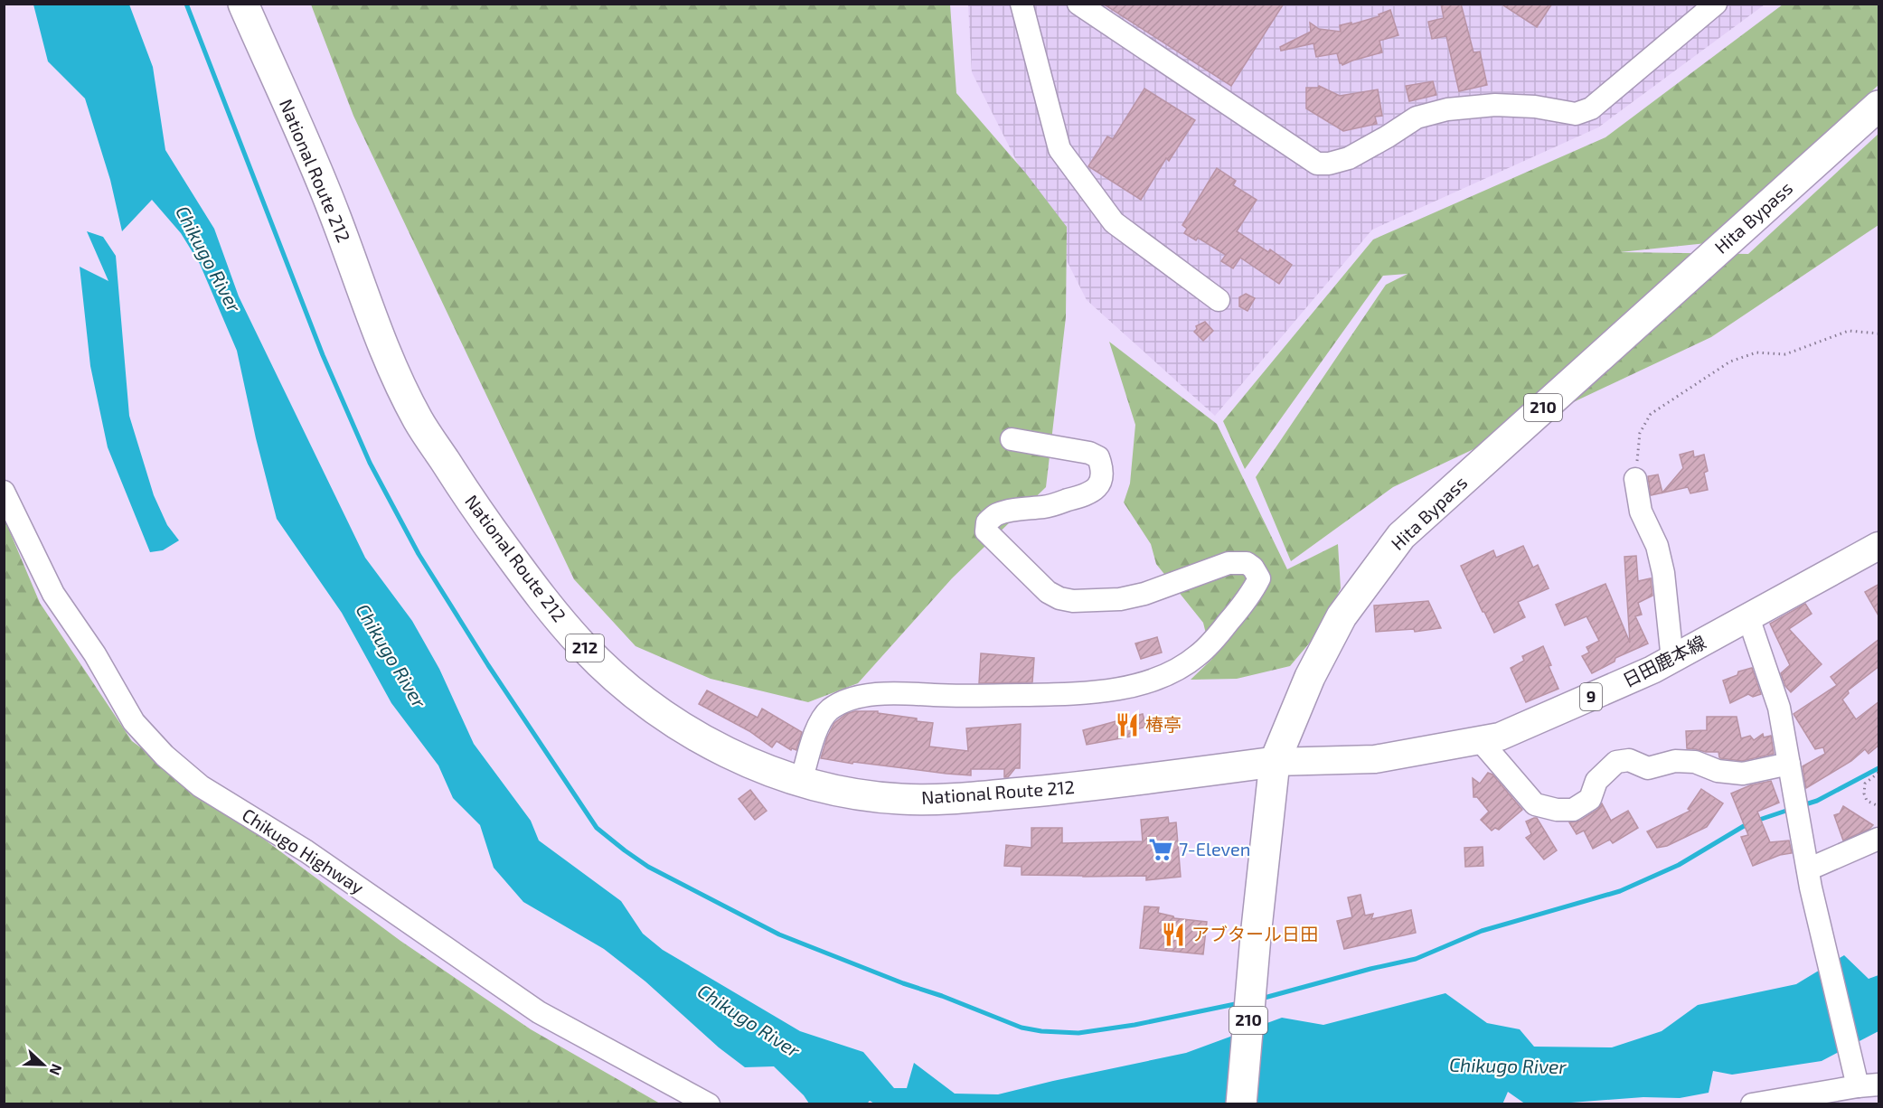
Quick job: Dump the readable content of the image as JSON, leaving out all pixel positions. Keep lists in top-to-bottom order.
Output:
{
  "streets": {
    "highway": [
      "National Route 212",
      "Hita Bypass",
      "210",
      "212"
    ],
    "main road": ["日田鹿本線", "9"],
    "street": ["Chikugo Highway"]
  },
  "crossings": [
    ["National Route 212", "Hita Bypass"],
    ["National Route 212", "日田鹿本線"],
    ["Hita Bypass", "日田鹿本線"]
  ],
  "water": ["Chikugo River"],
  "places": {
    "restaurant": ["椿亭", "アブタール日田"],
    "supermarket": ["7-Eleven"]
  },
  "north": "right"
}
